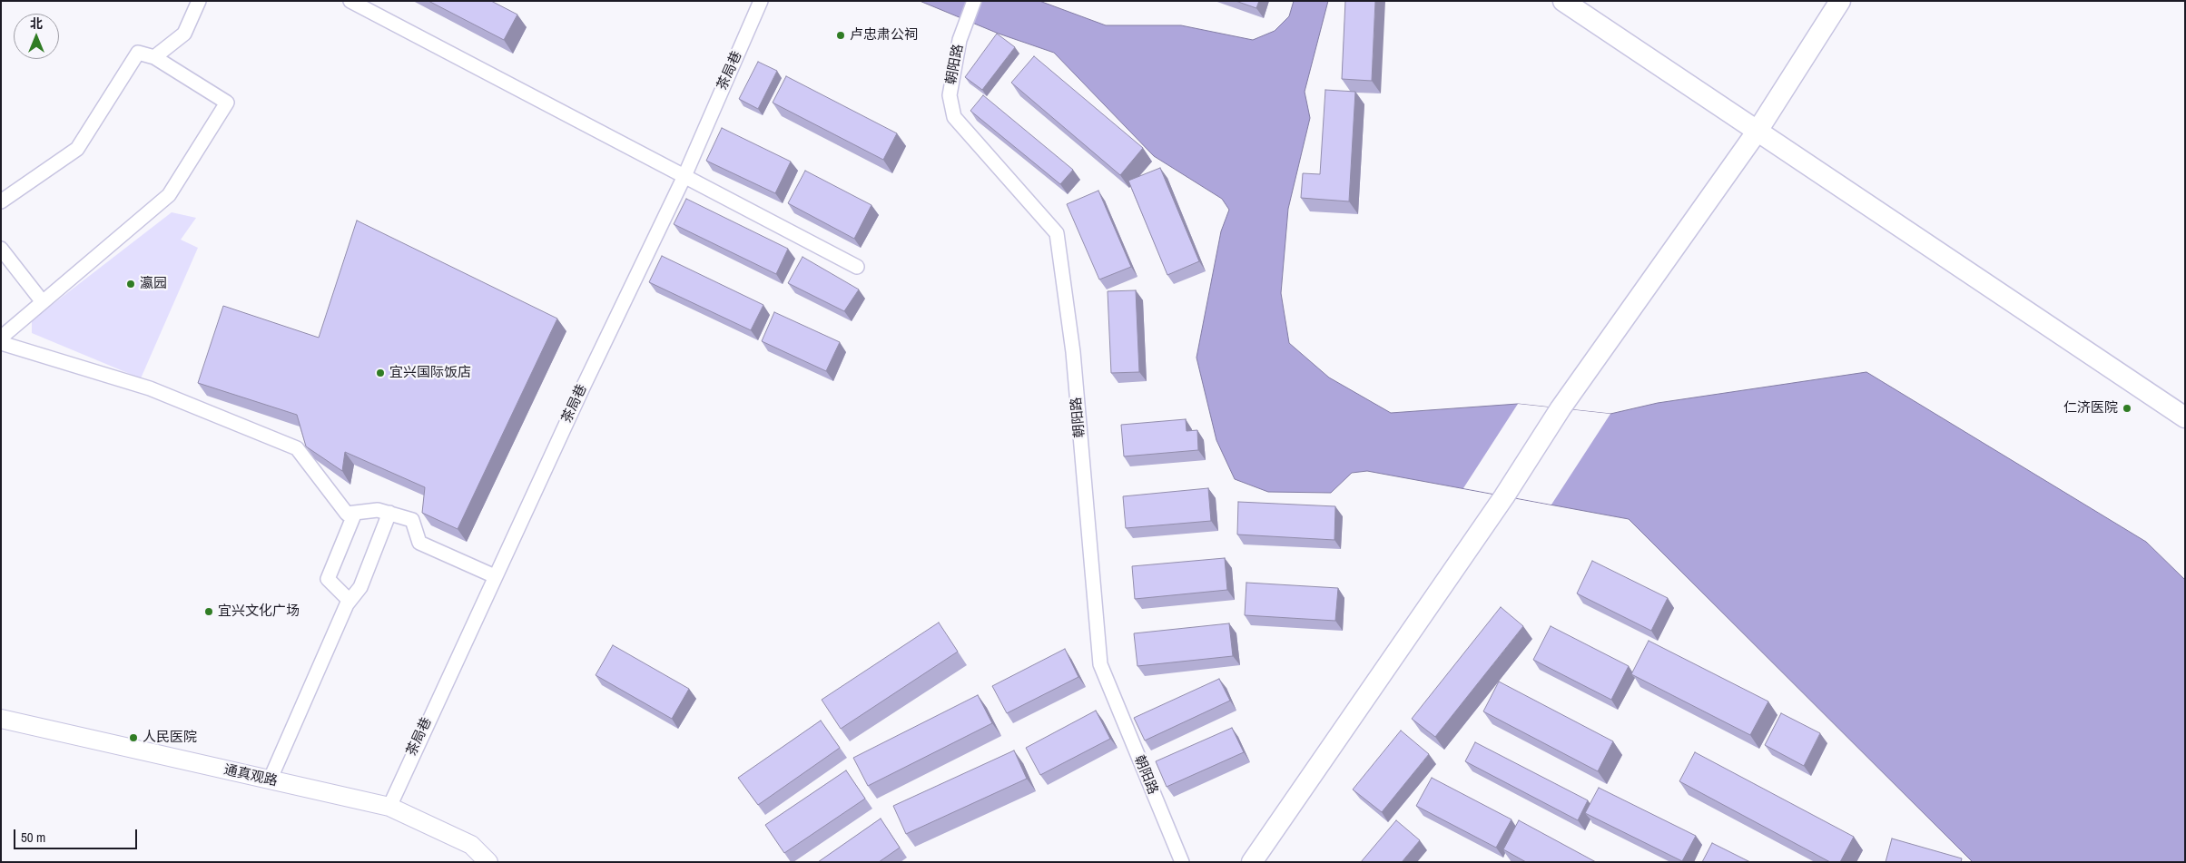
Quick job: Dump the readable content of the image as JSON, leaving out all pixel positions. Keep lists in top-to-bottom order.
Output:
{
  "streets": {
    "street": ["朝阳路", "茶局巷", "通真观路"]
  },
  "crossings": [
    ["茶局巷", "通真观路"]
  ],
  "places": [
    "卢忠肃公祠",
    "瀛园",
    "宜兴国际饭店",
    "仁济医院",
    "宜兴文化广场",
    "人民医院"
  ],
  "scale_bar": "50 m",
  "north": "top"
}
